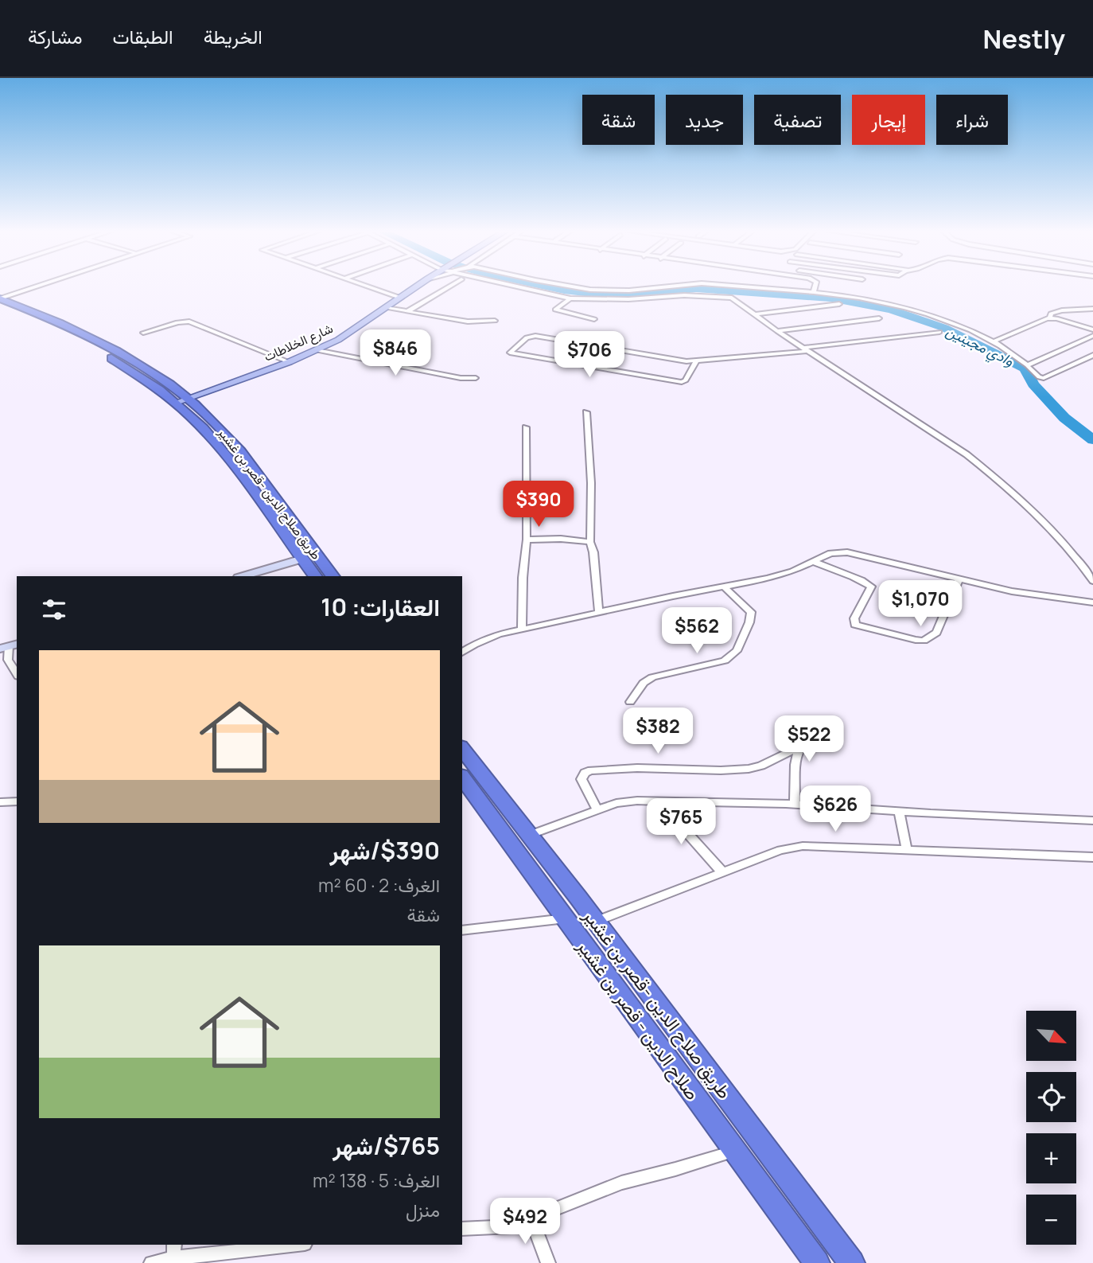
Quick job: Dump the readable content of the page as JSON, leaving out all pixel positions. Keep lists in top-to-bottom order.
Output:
{
  "streets": {
    "highway": ["طريق صلاح الدين -قصر بن غشير", "صلاح الدين - قصر بن غشير"],
    "main road": ["شارع الخلاطات"]
  },
  "crossings": [
    ["شارع الخلاطات", "طريق صلاح الدين -قصر بن غشير"]
  ],
  "water": ["وادي مجينين"],
  "north": "bottom right",
  "page": {
    "header": "Nestly",
    "nav": ["الخريطة", "الطبقات", "مشاركة"],
    "chip": [
      "شراء",
      "إيجار",
      "تصفية",
      "جديد",
      "شقة"
    ],
    "price": [
      "$846",
      "$706",
      "$390",
      "$1,070",
      "$562",
      "$382",
      "$522",
      "$626",
      "$765",
      "$492"
    ],
    "heading": "العقارات: 10",
    "list": [
      {
        "name": "$390/شهر",
        "note": "الغرف: 2 · 60 m² · شقة"
      },
      {
        "name": "$765/شهر",
        "note": "الغرف: 5 · 138 m² · منزل"
      }
    ],
    "map_buttons": ["+", "−"]
  }
}
